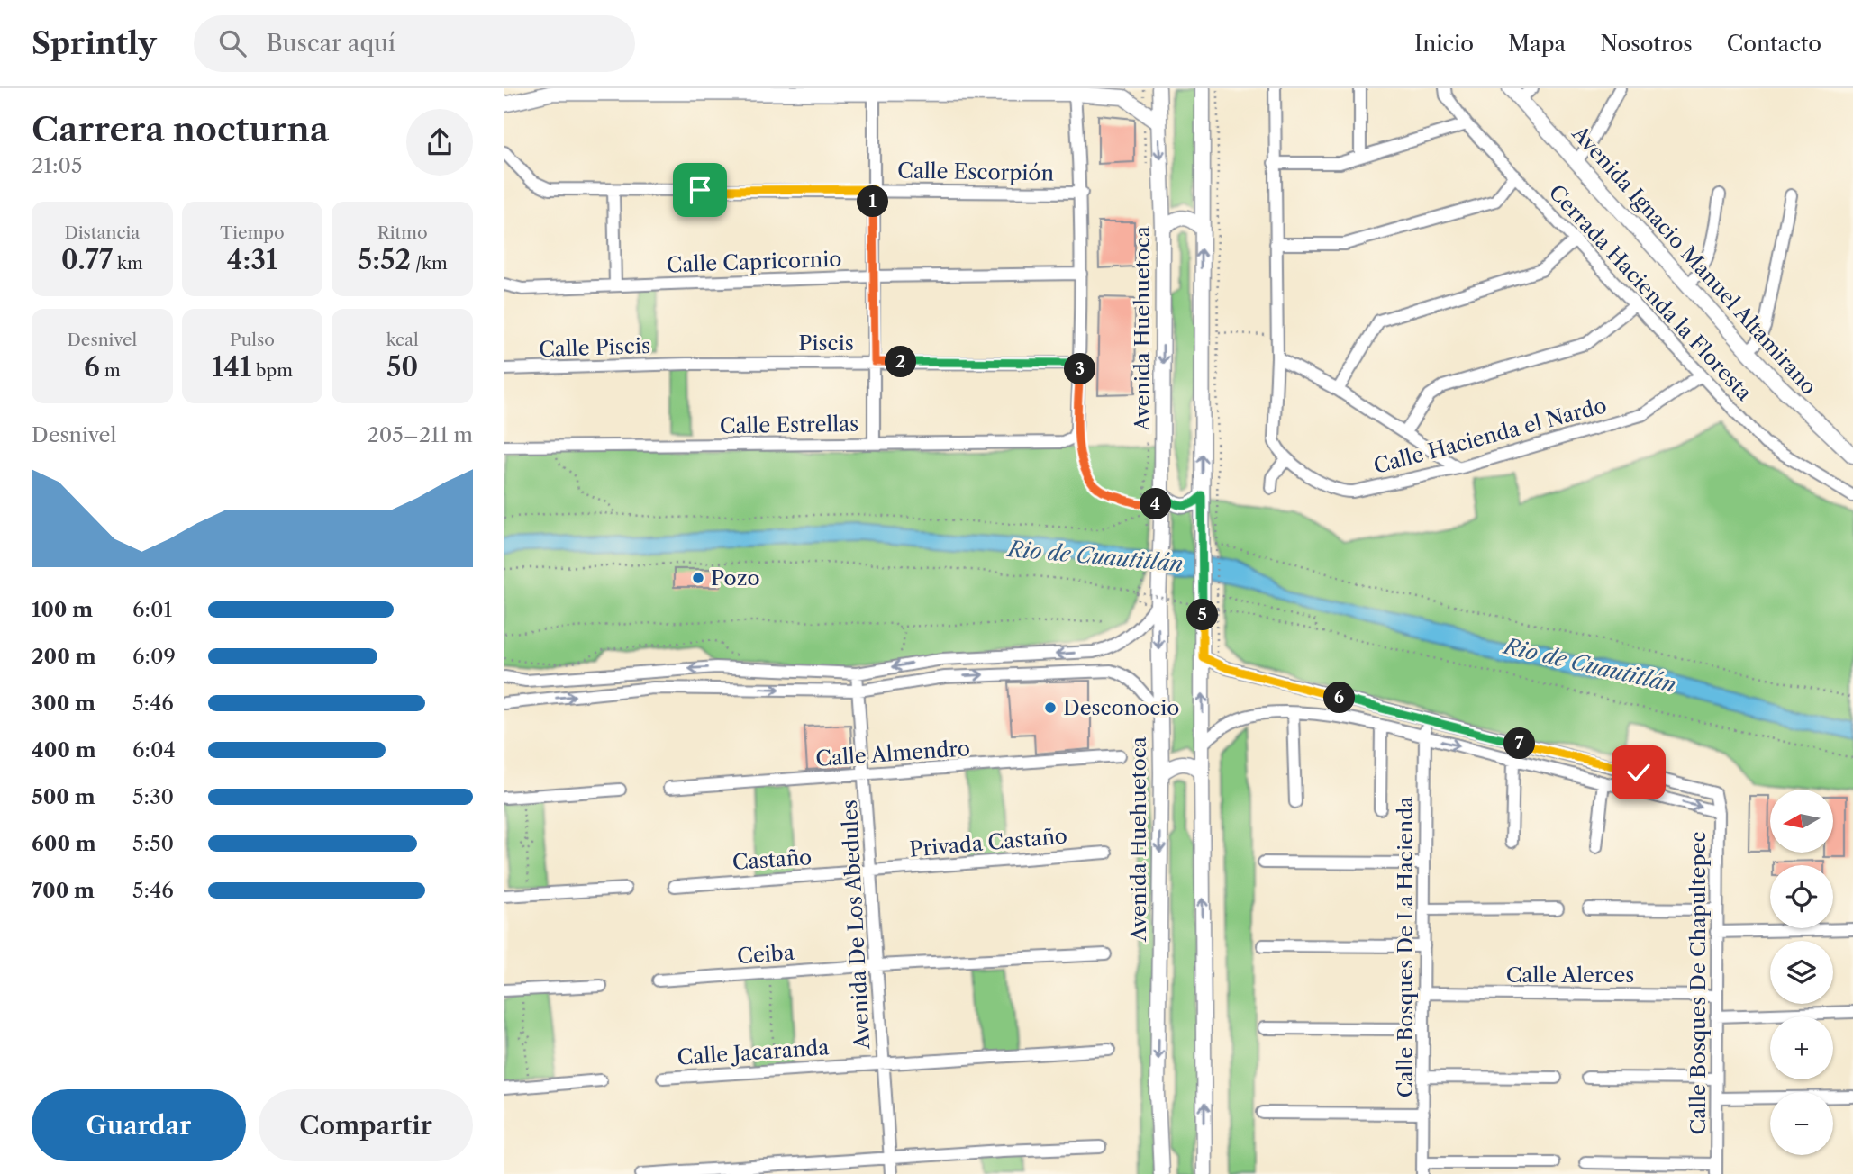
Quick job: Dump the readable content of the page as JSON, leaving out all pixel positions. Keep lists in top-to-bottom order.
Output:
{
  "streets": {
    "main road": ["Avenida Ignacio Manuel Altamirano", "Avenida Huehuetoca"],
    "street": [
      "Calle Escorpión",
      "Calle Capricornio",
      "Cerrada Hacienda la Floresta",
      "Piscis",
      "Calle Piscis",
      "Calle Estrellas",
      "Calle Hacienda el Nardo",
      "Calle Almendro",
      "Privada Castaño",
      "Castaño",
      "Avenida De Los Abedules",
      "Calle Bosques De La Hacienda",
      "Ceiba",
      "Calle Alerces",
      "Calle Bosques De Chapultepec",
      "Calle Jacaranda"
    ]
  },
  "crossings": [
    ["Cerrada Hacienda la Floresta", "Calle Hacienda el Nardo"],
    ["Piscis", "Calle Piscis"],
    ["Calle Almendro", "Avenida De Los Abedules"],
    ["Privada Castaño", "Castaño"],
    ["Privada Castaño", "Avenida De Los Abedules"],
    ["Castaño", "Avenida De Los Abedules"],
    ["Avenida De Los Abedules", "Ceiba"],
    ["Avenida De Los Abedules", "Calle Jacaranda"],
    ["Calle Bosques De La Hacienda", "Calle Alerces"],
    ["Calle Bosques De La Hacienda", "Calle Bosques De Chapultepec"],
    ["Calle Alerces", "Calle Bosques De Chapultepec"]
  ],
  "water": ["Rio de Cuautitlán"],
  "places": ["Pozo", "Desconocio"],
  "north": "left",
  "page": {
    "header": "Sprintly",
    "search": "Buscar aquí",
    "nav": [
      "Inicio",
      "Mapa",
      "Nosotros",
      "Contacto"
    ],
    "heading": ["Carrera nocturna", "21:05"],
    "pins": [
      "1",
      "2",
      "3",
      "4",
      "5",
      "6",
      "7"
    ],
    "stats": [
      ["Distancia", "0.77 km"],
      ["Tiempo", "4:31"],
      ["Ritmo", "5:52 /km"],
      ["Desnivel", "6 m"],
      ["Pulso", "141 bpm"],
      ["kcal", "50"]
    ],
    "chart": ["Desnivel", "205–211 m"],
    "list": [
      {
        "name": "100 m",
        "note": "6:01"
      },
      {
        "name": "200 m",
        "note": "6:09"
      },
      {
        "name": "300 m",
        "note": "5:46"
      },
      {
        "name": "400 m",
        "note": "6:04"
      },
      {
        "name": "500 m",
        "note": "5:30"
      },
      {
        "name": "600 m",
        "note": "5:50"
      },
      {
        "name": "700 m",
        "note": "5:46"
      }
    ],
    "map_buttons": ["+", "−"],
    "buttons": ["Guardar", "Compartir"]
  }
}
